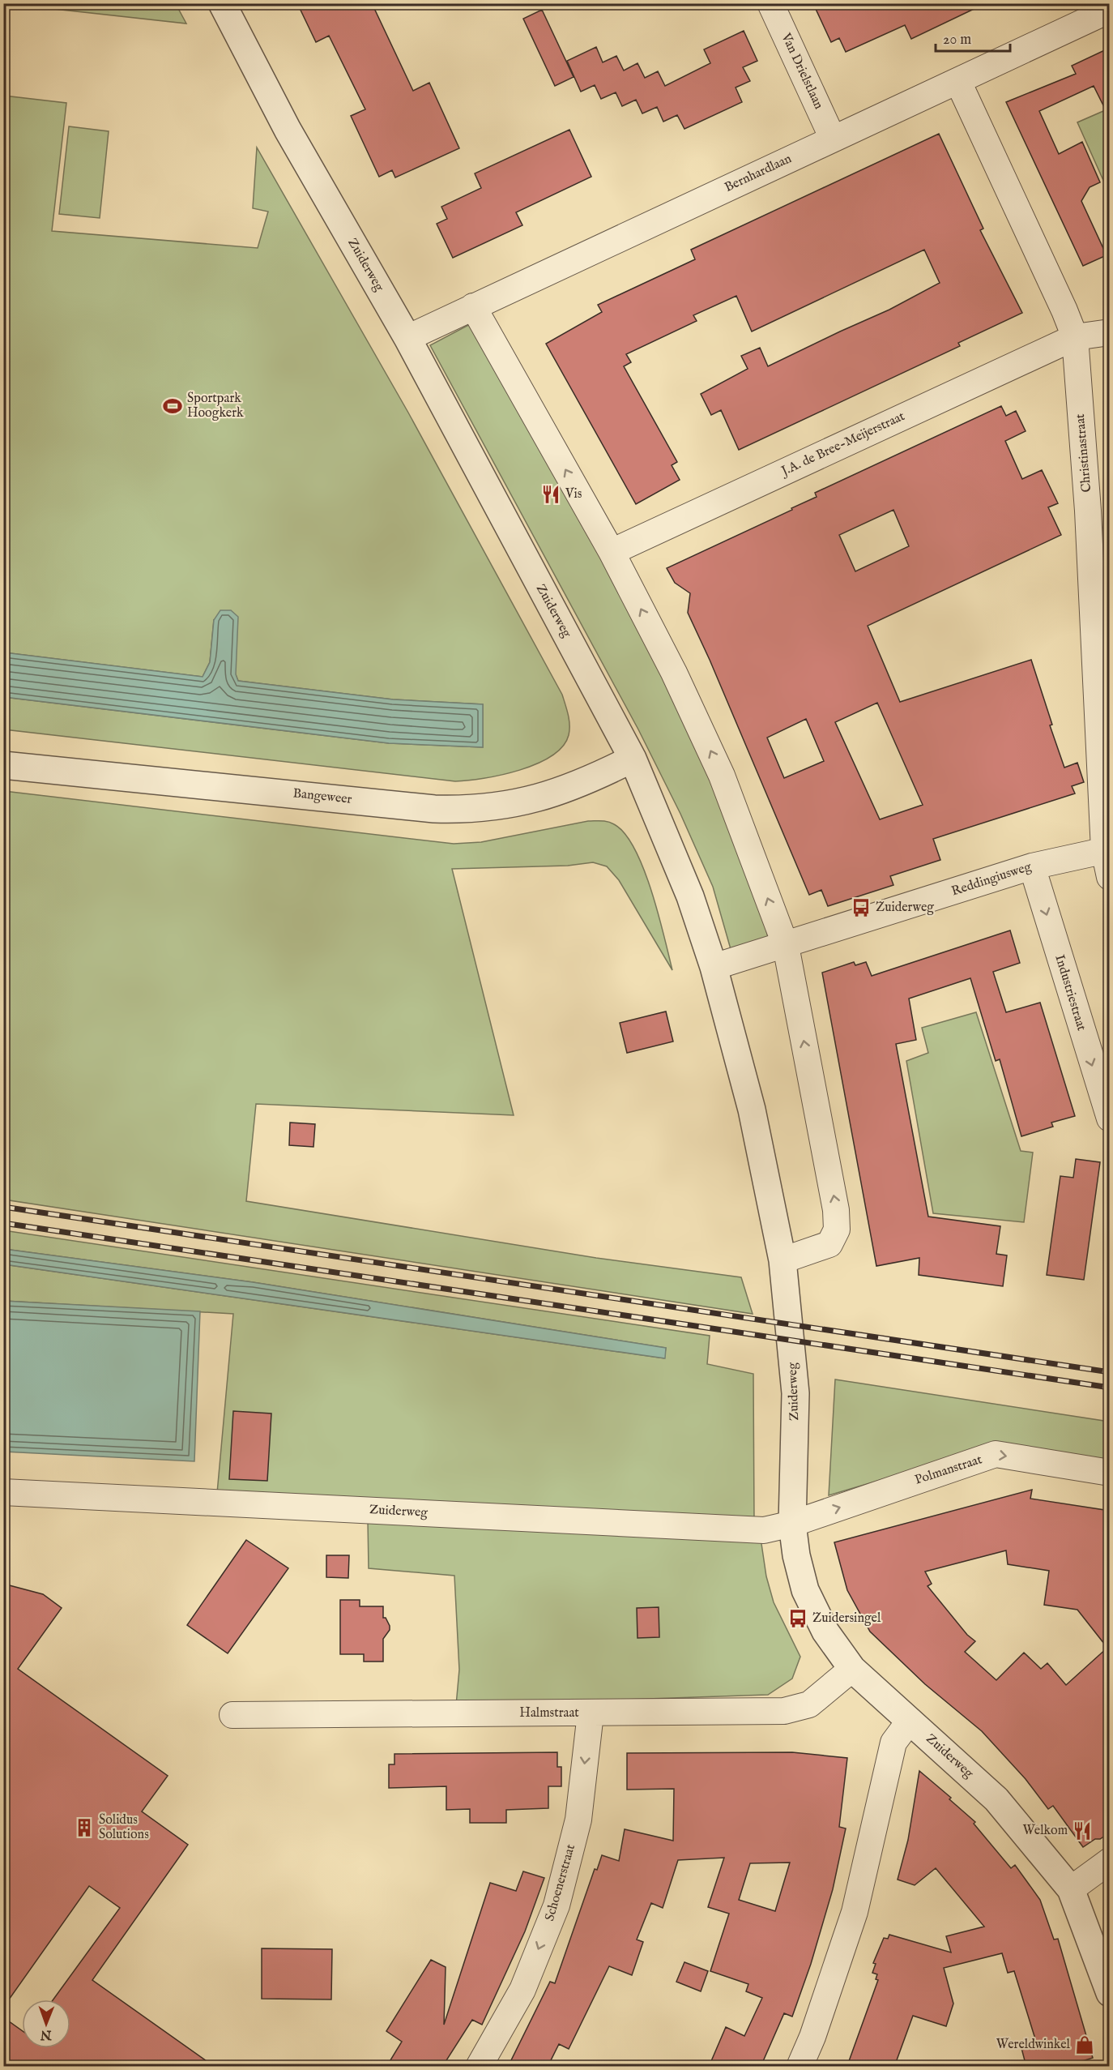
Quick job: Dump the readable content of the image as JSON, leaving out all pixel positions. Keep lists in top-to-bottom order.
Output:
{
  "streets": {
    "street": [
      "Van Drielstlaan",
      "Bernhardlaan",
      "Zuiderweg",
      "J.A. de Bree-Meijerstraat",
      "Christinastraat",
      "Bangeweer",
      "Reddingiusweg",
      "Industriestraat",
      "Polmanstraat",
      "Halmstraat",
      "Schoenerstraat"
    ]
  },
  "crossings": [
    ["Van Drielstlaan", "Bernhardlaan"],
    ["Bernhardlaan", "Zuiderweg"],
    ["Bernhardlaan", "Christinastraat"],
    ["Zuiderweg", "Bangeweer"],
    ["Zuiderweg", "Reddingiusweg"],
    ["Zuiderweg", "Polmanstraat"],
    ["Zuiderweg", "Halmstraat"],
    ["J.A. de Bree-Meijerstraat", "Christinastraat"],
    ["Christinastraat", "Reddingiusweg"],
    ["Reddingiusweg", "Industriestraat"],
    ["Halmstraat", "Schoenerstraat"]
  ],
  "one_way": ["Industriestraat", "Polmanstraat", "Schoenerstraat"],
  "places": {
    "sports": ["Sportpark Hoogkerk"],
    "restaurant": ["Vis", "Welkom"],
    "bus stop": ["Zuiderweg", "Zuidersingel"],
    "building": ["Solidus Solutions"],
    "shop": ["Wereldwinkel"]
  },
  "scale_bar": "20 m",
  "north": "bottom"
}
